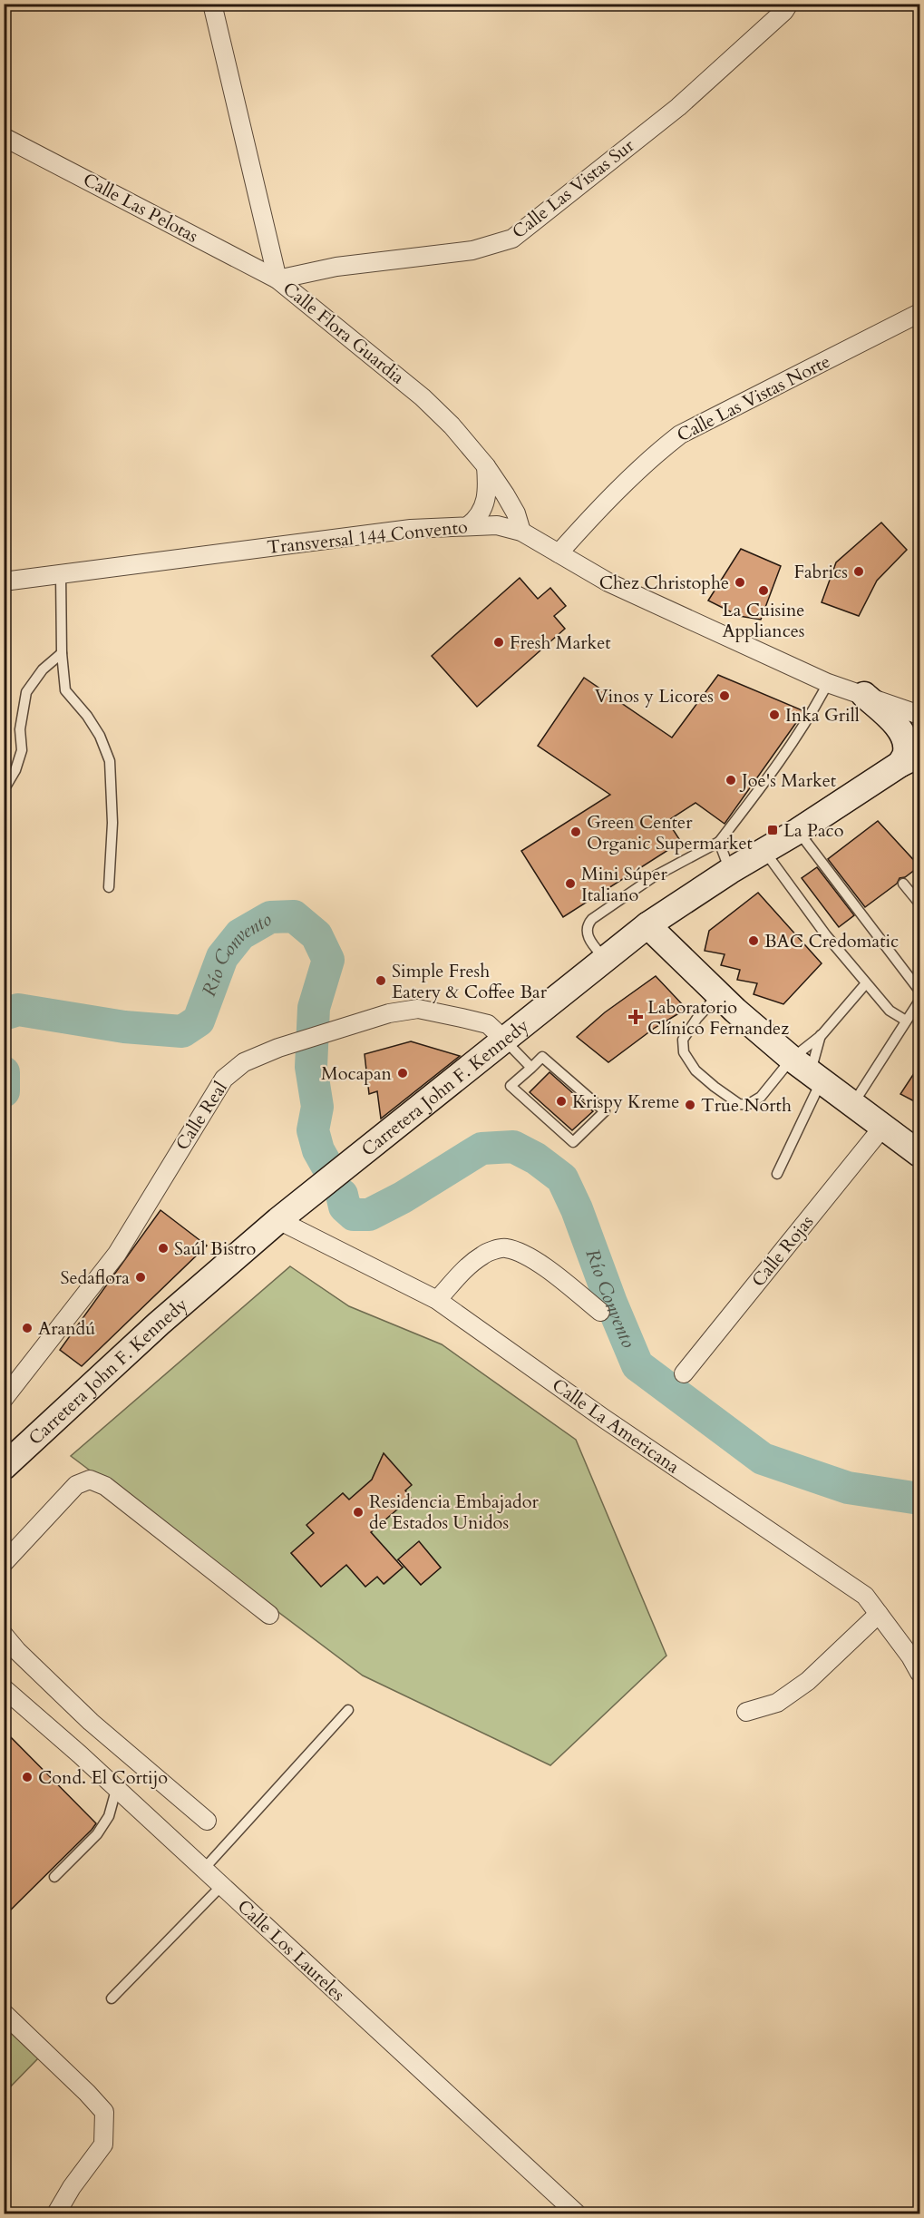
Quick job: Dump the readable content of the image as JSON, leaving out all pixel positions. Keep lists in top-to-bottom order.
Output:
{
  "streets": {
    "main road": ["Carretera John F. Kennedy"],
    "street": [
      "Calle Las Vistas Sur",
      "Calle Las Pelotas",
      "Calle Flora Guardia",
      "Calle Las Vistas Norte",
      "Transversal 144 Convento",
      "Calle Real",
      "Calle Rojas",
      "Calle La Americana",
      "Calle Los Laureles"
    ]
  },
  "crossings": [
    ["Calle Las Vistas Sur", "Calle Las Pelotas"],
    ["Calle Las Vistas Sur", "Calle Flora Guardia"],
    ["Calle Las Pelotas", "Calle Flora Guardia"],
    ["Calle Flora Guardia", "Transversal 144 Convento"],
    ["Calle Las Vistas Norte", "Transversal 144 Convento"],
    ["Carretera John F. Kennedy", "Calle Real"],
    ["Carretera John F. Kennedy", "Calle La Americana"]
  ],
  "water": ["Río Convento"],
  "places": {
    "other": [
      "Fabrics",
      "Chez Christophe",
      "La Cuisine Appliances",
      "Fresh Market",
      "Vinos y Licores",
      "Inka Grill",
      "Joe's Market",
      "Green Center Organic Supermarket",
      "Mini Súper Italiano",
      "BAC Credomatic",
      "Simple Fresh Eatery & Coffee Bar",
      "Mocapan",
      "Krispy Kreme",
      "True North",
      "Saúl Bistro",
      "Sedaflora",
      "Arandú",
      "Residencia Embajador de Estados Unidos",
      "Cond. El Cortijo"
    ],
    "transit": ["La Paco"],
    "health": ["Laboratorio Clínico Fernandez"]
  }
}
